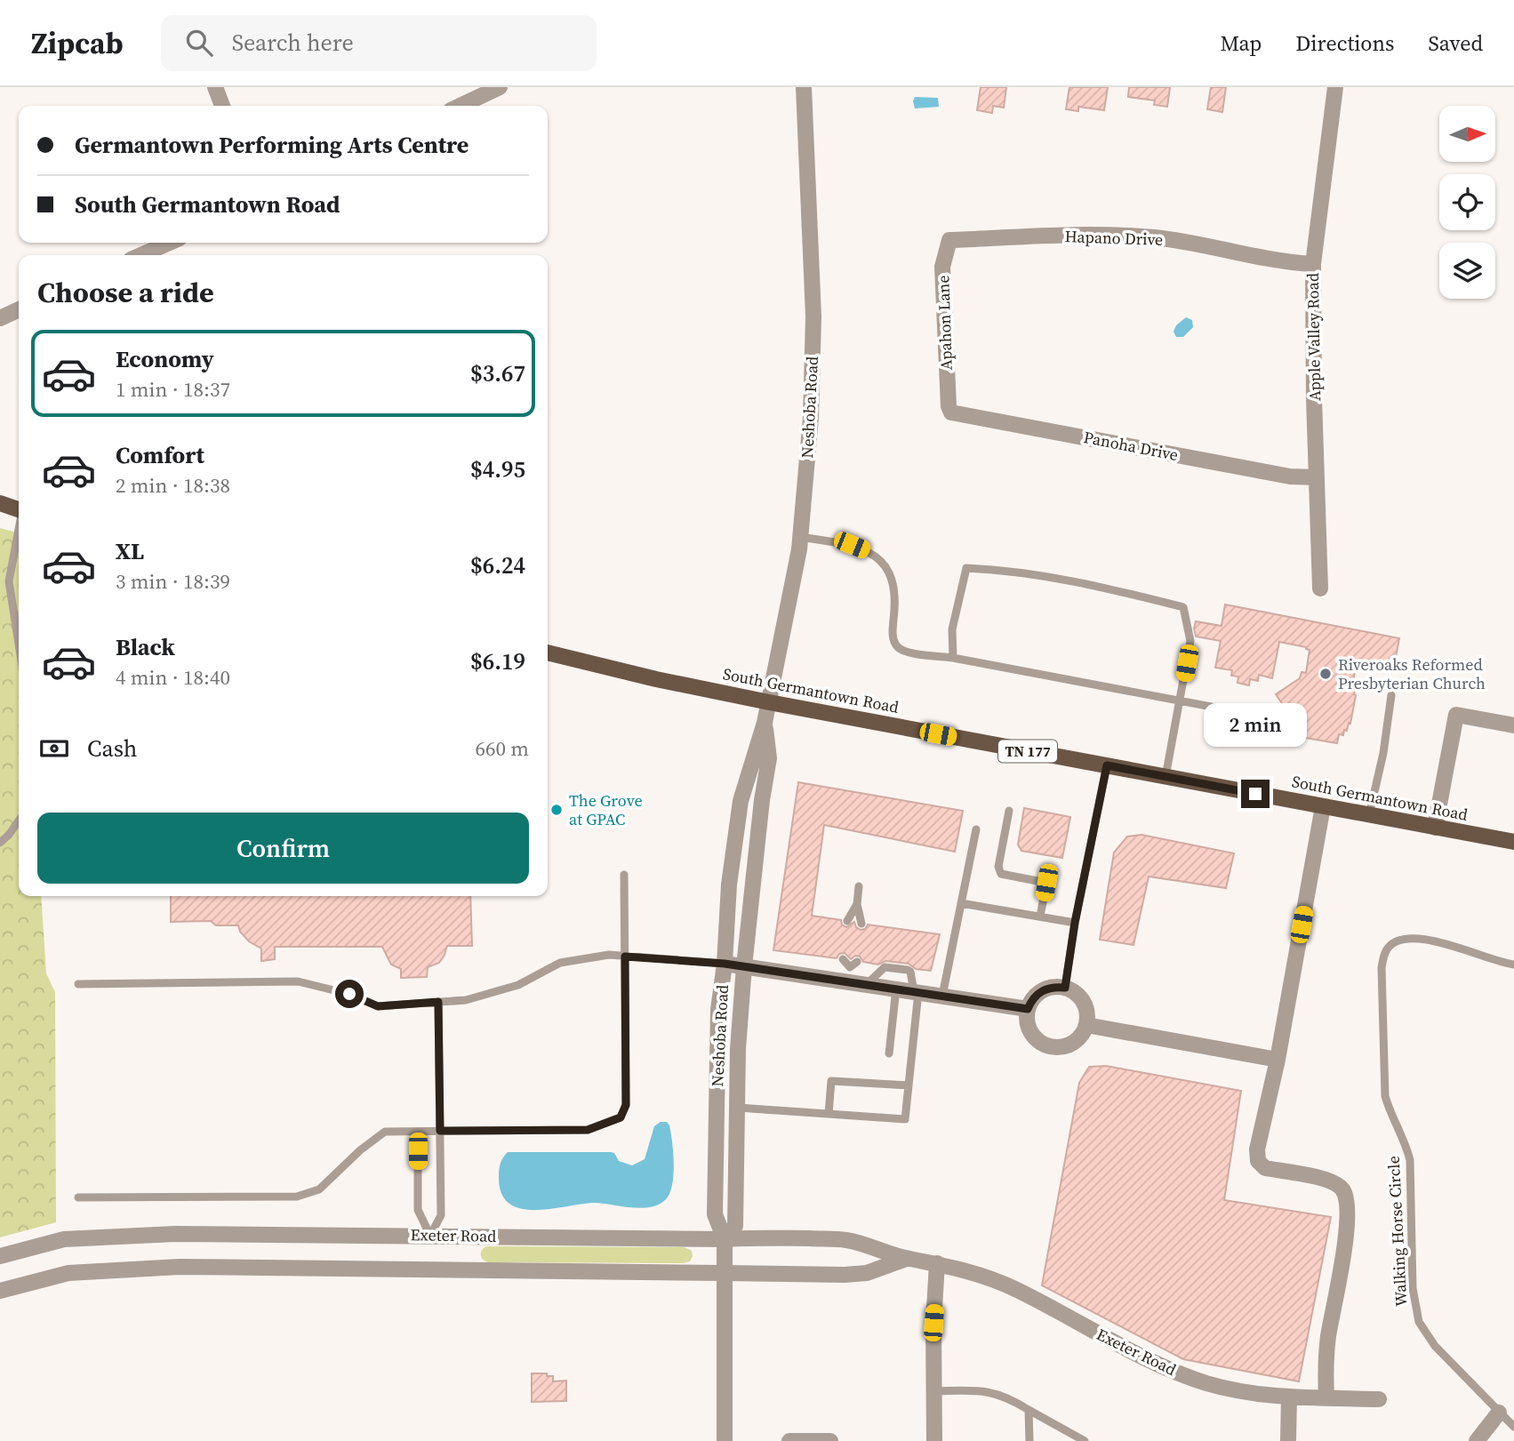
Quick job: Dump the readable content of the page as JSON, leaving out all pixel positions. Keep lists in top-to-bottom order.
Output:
{
  "streets": {
    "main road": ["South Germantown Road", "TN 177"],
    "street": [
      "Hapano Drive",
      "Apahon Lane",
      "Apple Valley Road",
      "Neshoba Road",
      "Panoha Drive",
      "Exeter Road"
    ],
    "lane": ["Walking Horse Circle"]
  },
  "crossings": [
    ["Hapano Drive", "Apahon Lane"],
    ["Hapano Drive", "Apple Valley Road"],
    ["Apahon Lane", "Panoha Drive"],
    ["Apple Valley Road", "Panoha Drive"],
    ["Neshoba Road", "South Germantown Road"],
    ["Neshoba Road", "Exeter Road"]
  ],
  "places": ["Riveroaks Reformed Presbyterian Church", "The Grove at GPAC"],
  "north": "right",
  "page": {
    "header": "Zipcab",
    "search": "Search here",
    "nav": ["Map", "Directions", "Saved"],
    "banner": ["Germantown Performing Arts Centre", "South Germantown Road"],
    "heading": "Choose a ride",
    "list": [
      {
        "name": "Economy",
        "note": "1 min · 18:37",
        "value": "$3.67"
      },
      {
        "name": "Comfort",
        "note": "2 min · 18:38",
        "value": "$4.95"
      },
      {
        "name": "XL",
        "note": "3 min · 18:39",
        "value": "$6.24"
      },
      {
        "name": "Black",
        "note": "4 min · 18:40",
        "value": "$6.19"
      }
    ],
    "bubble": "2 min",
    "pay": ["Cash", "660 m"],
    "buttons": "Confirm"
  }
}
